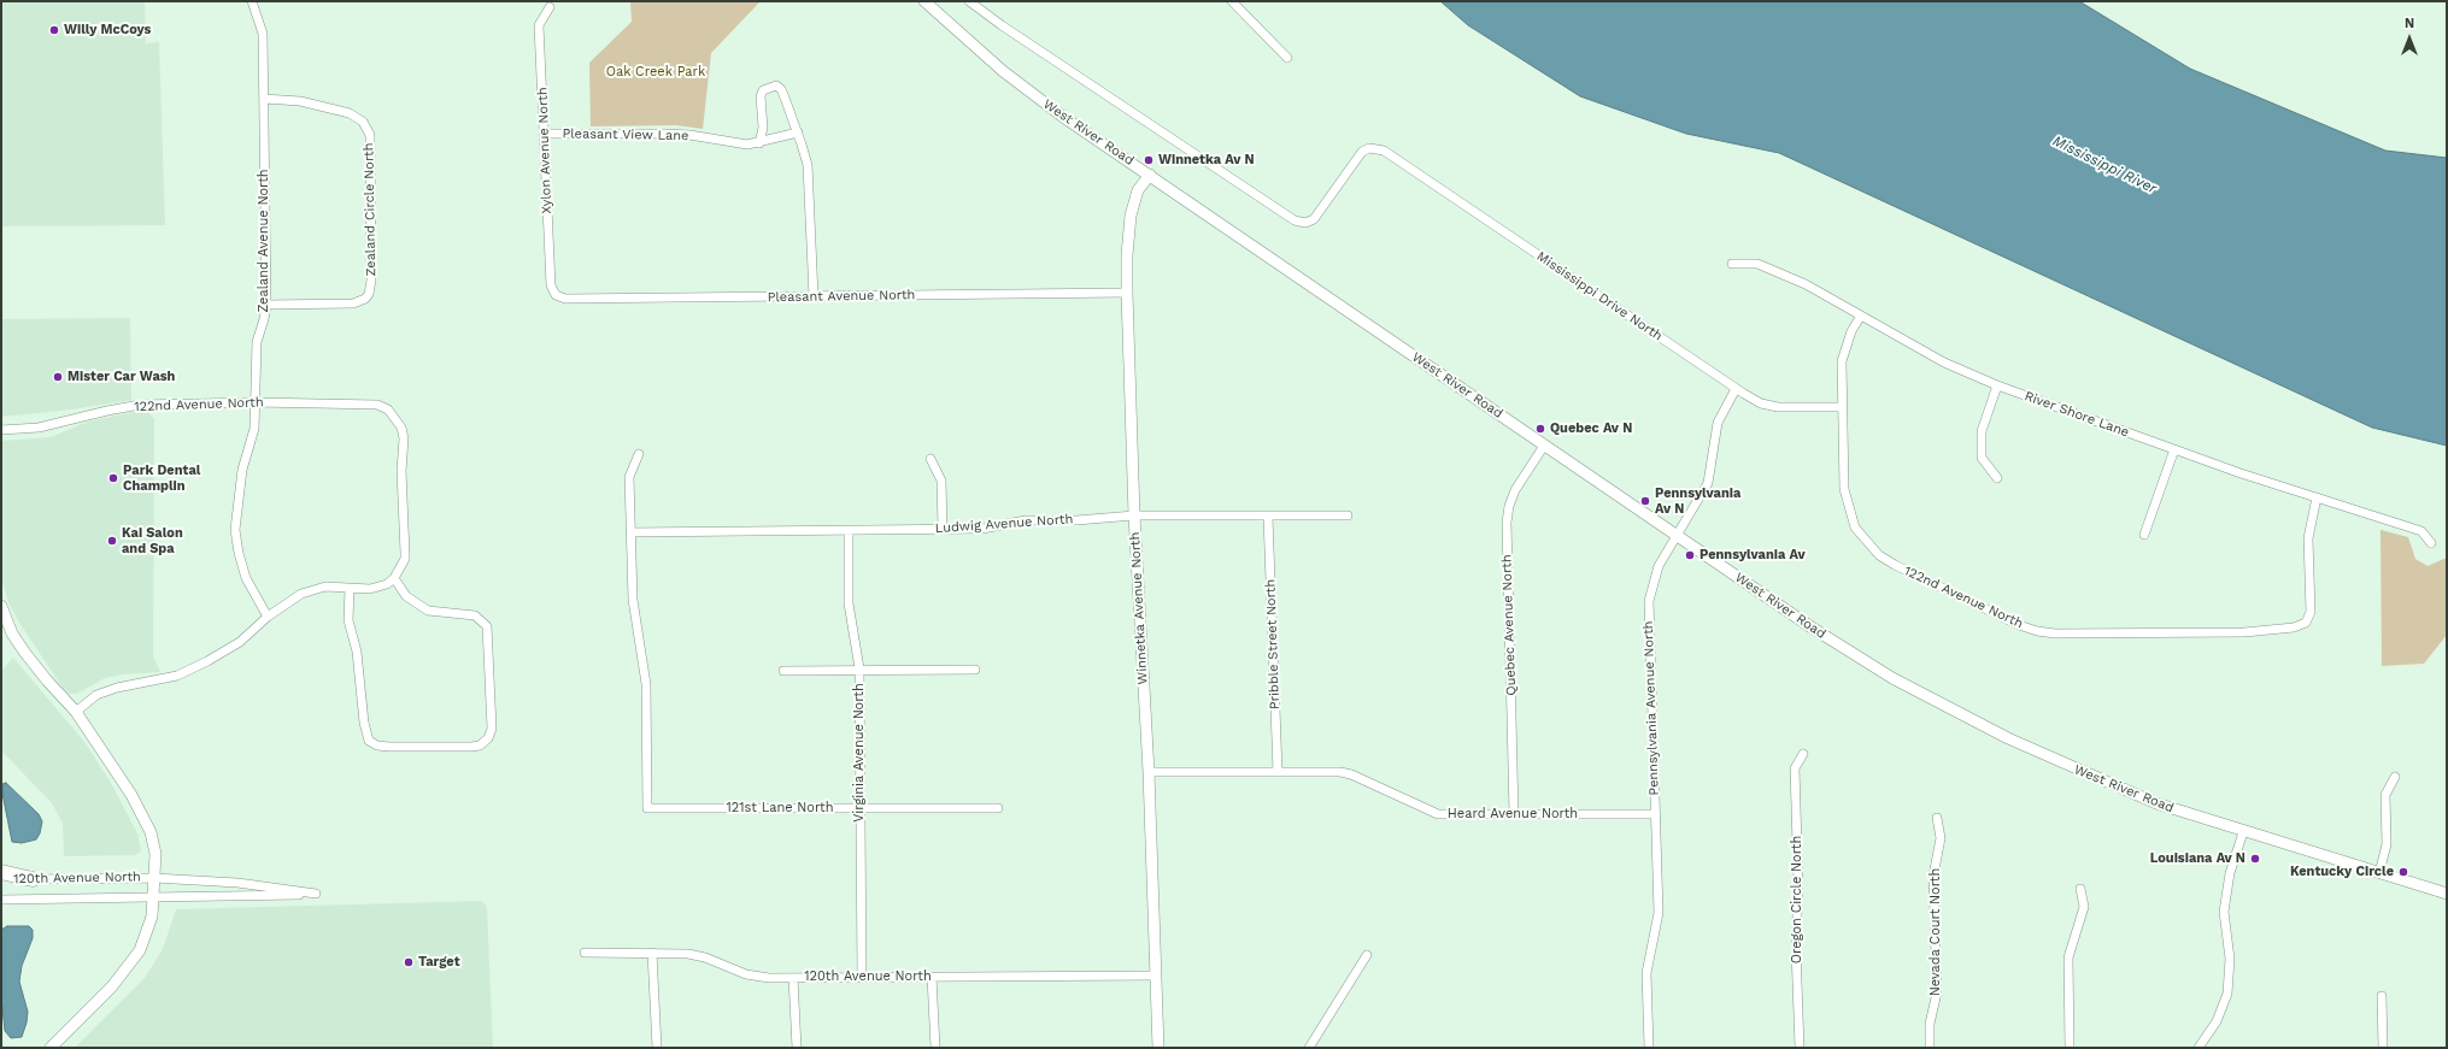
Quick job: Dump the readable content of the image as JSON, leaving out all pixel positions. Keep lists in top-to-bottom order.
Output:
{
  "streets": {
    "main road": ["West River Road", "Winnetka Avenue North"],
    "street": [
      "Pleasant View Lane",
      "Xylon Avenue North",
      "Zealand Circle North",
      "Zealand Avenue North",
      "Pleasant Avenue North",
      "Mississippi Drive North",
      "122nd Avenue North",
      "River Shore Lane",
      "Ludwig Avenue North",
      "Quebec Avenue North",
      "Pribble Street North",
      "Pennsylvania Avenue North",
      "Virginia Avenue North",
      "121st Lane North",
      "Heard Avenue North",
      "120th Avenue North",
      "Oregon Circle North",
      "Nevada Court North"
    ]
  },
  "crossings": [
    ["West River Road", "Winnetka Avenue North"],
    ["West River Road", "Quebec Avenue North"],
    ["West River Road", "Pennsylvania Avenue North"],
    ["Pleasant View Lane", "Xylon Avenue North"],
    ["Xylon Avenue North", "Pleasant Avenue North"],
    ["Zealand Circle North", "Zealand Avenue North"],
    ["Zealand Avenue North", "122nd Avenue North"],
    ["Pleasant Avenue North", "Winnetka Avenue North"],
    ["Mississippi Drive North", "122nd Avenue North"],
    ["Mississippi Drive North", "Pennsylvania Avenue North"],
    ["122nd Avenue North", "River Shore Lane"],
    ["Ludwig Avenue North", "Winnetka Avenue North"],
    ["Ludwig Avenue North", "Pribble Street North"],
    ["Ludwig Avenue North", "Virginia Avenue North"],
    ["Ludwig Avenue North", "121st Lane North"],
    ["Winnetka Avenue North", "Heard Avenue North"],
    ["Winnetka Avenue North", "120th Avenue North"],
    ["Quebec Avenue North", "Heard Avenue North"],
    ["Pribble Street North", "Heard Avenue North"],
    ["Pennsylvania Avenue North", "Heard Avenue North"],
    ["Virginia Avenue North", "121st Lane North"],
    ["Virginia Avenue North", "120th Avenue North"]
  ],
  "water": ["Mississippi River"],
  "parks": ["Oak Creek Park"],
  "places": [
    "Willy McCoys",
    "Winnetka Av N",
    "Mister Car Wash",
    "Quebec Av N",
    "Park Dental Champlin",
    "Pennsylvania Av N",
    "Kai Salon and Spa",
    "Pennsylvania Av",
    "Louisiana Av N",
    "Kentucky Circle",
    "Target"
  ],
  "north": "top"
}
